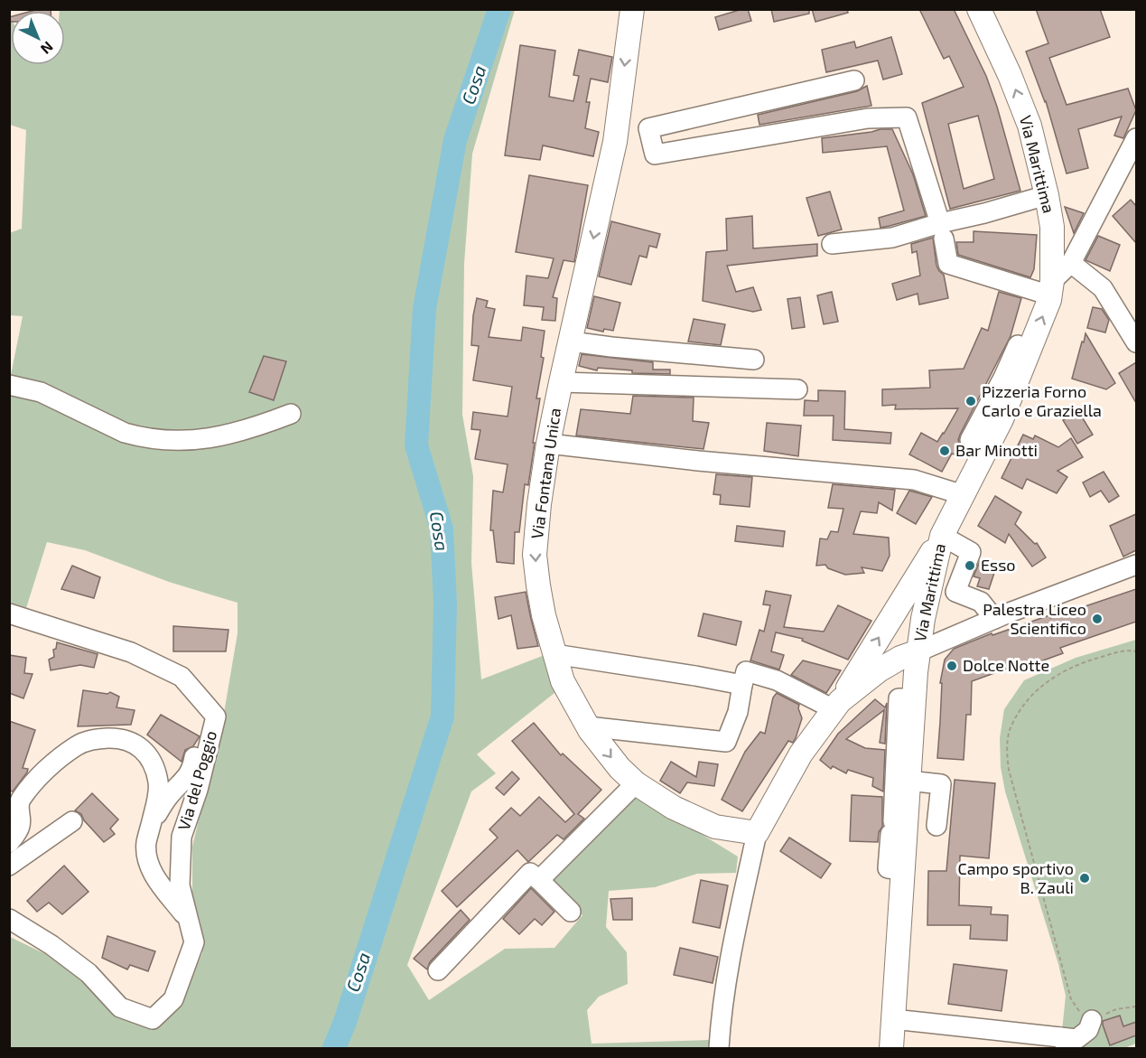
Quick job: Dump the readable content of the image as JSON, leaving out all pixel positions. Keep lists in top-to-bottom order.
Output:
{
  "streets": {
    "main road": ["Via Marittima", "Via Fontana Unica"],
    "street": ["Via del Poggio"]
  },
  "one_way": ["Via Marittima", "Via Fontana Unica"],
  "water": ["Cosa"],
  "places": [
    "Pizzeria Forno Carlo e Graziella",
    "Bar Minotti",
    "Esso",
    "Palestra Liceo Scientifico",
    "Dolce Notte",
    "Campo sportivo B. Zauli"
  ],
  "north": "bottom right"
}
